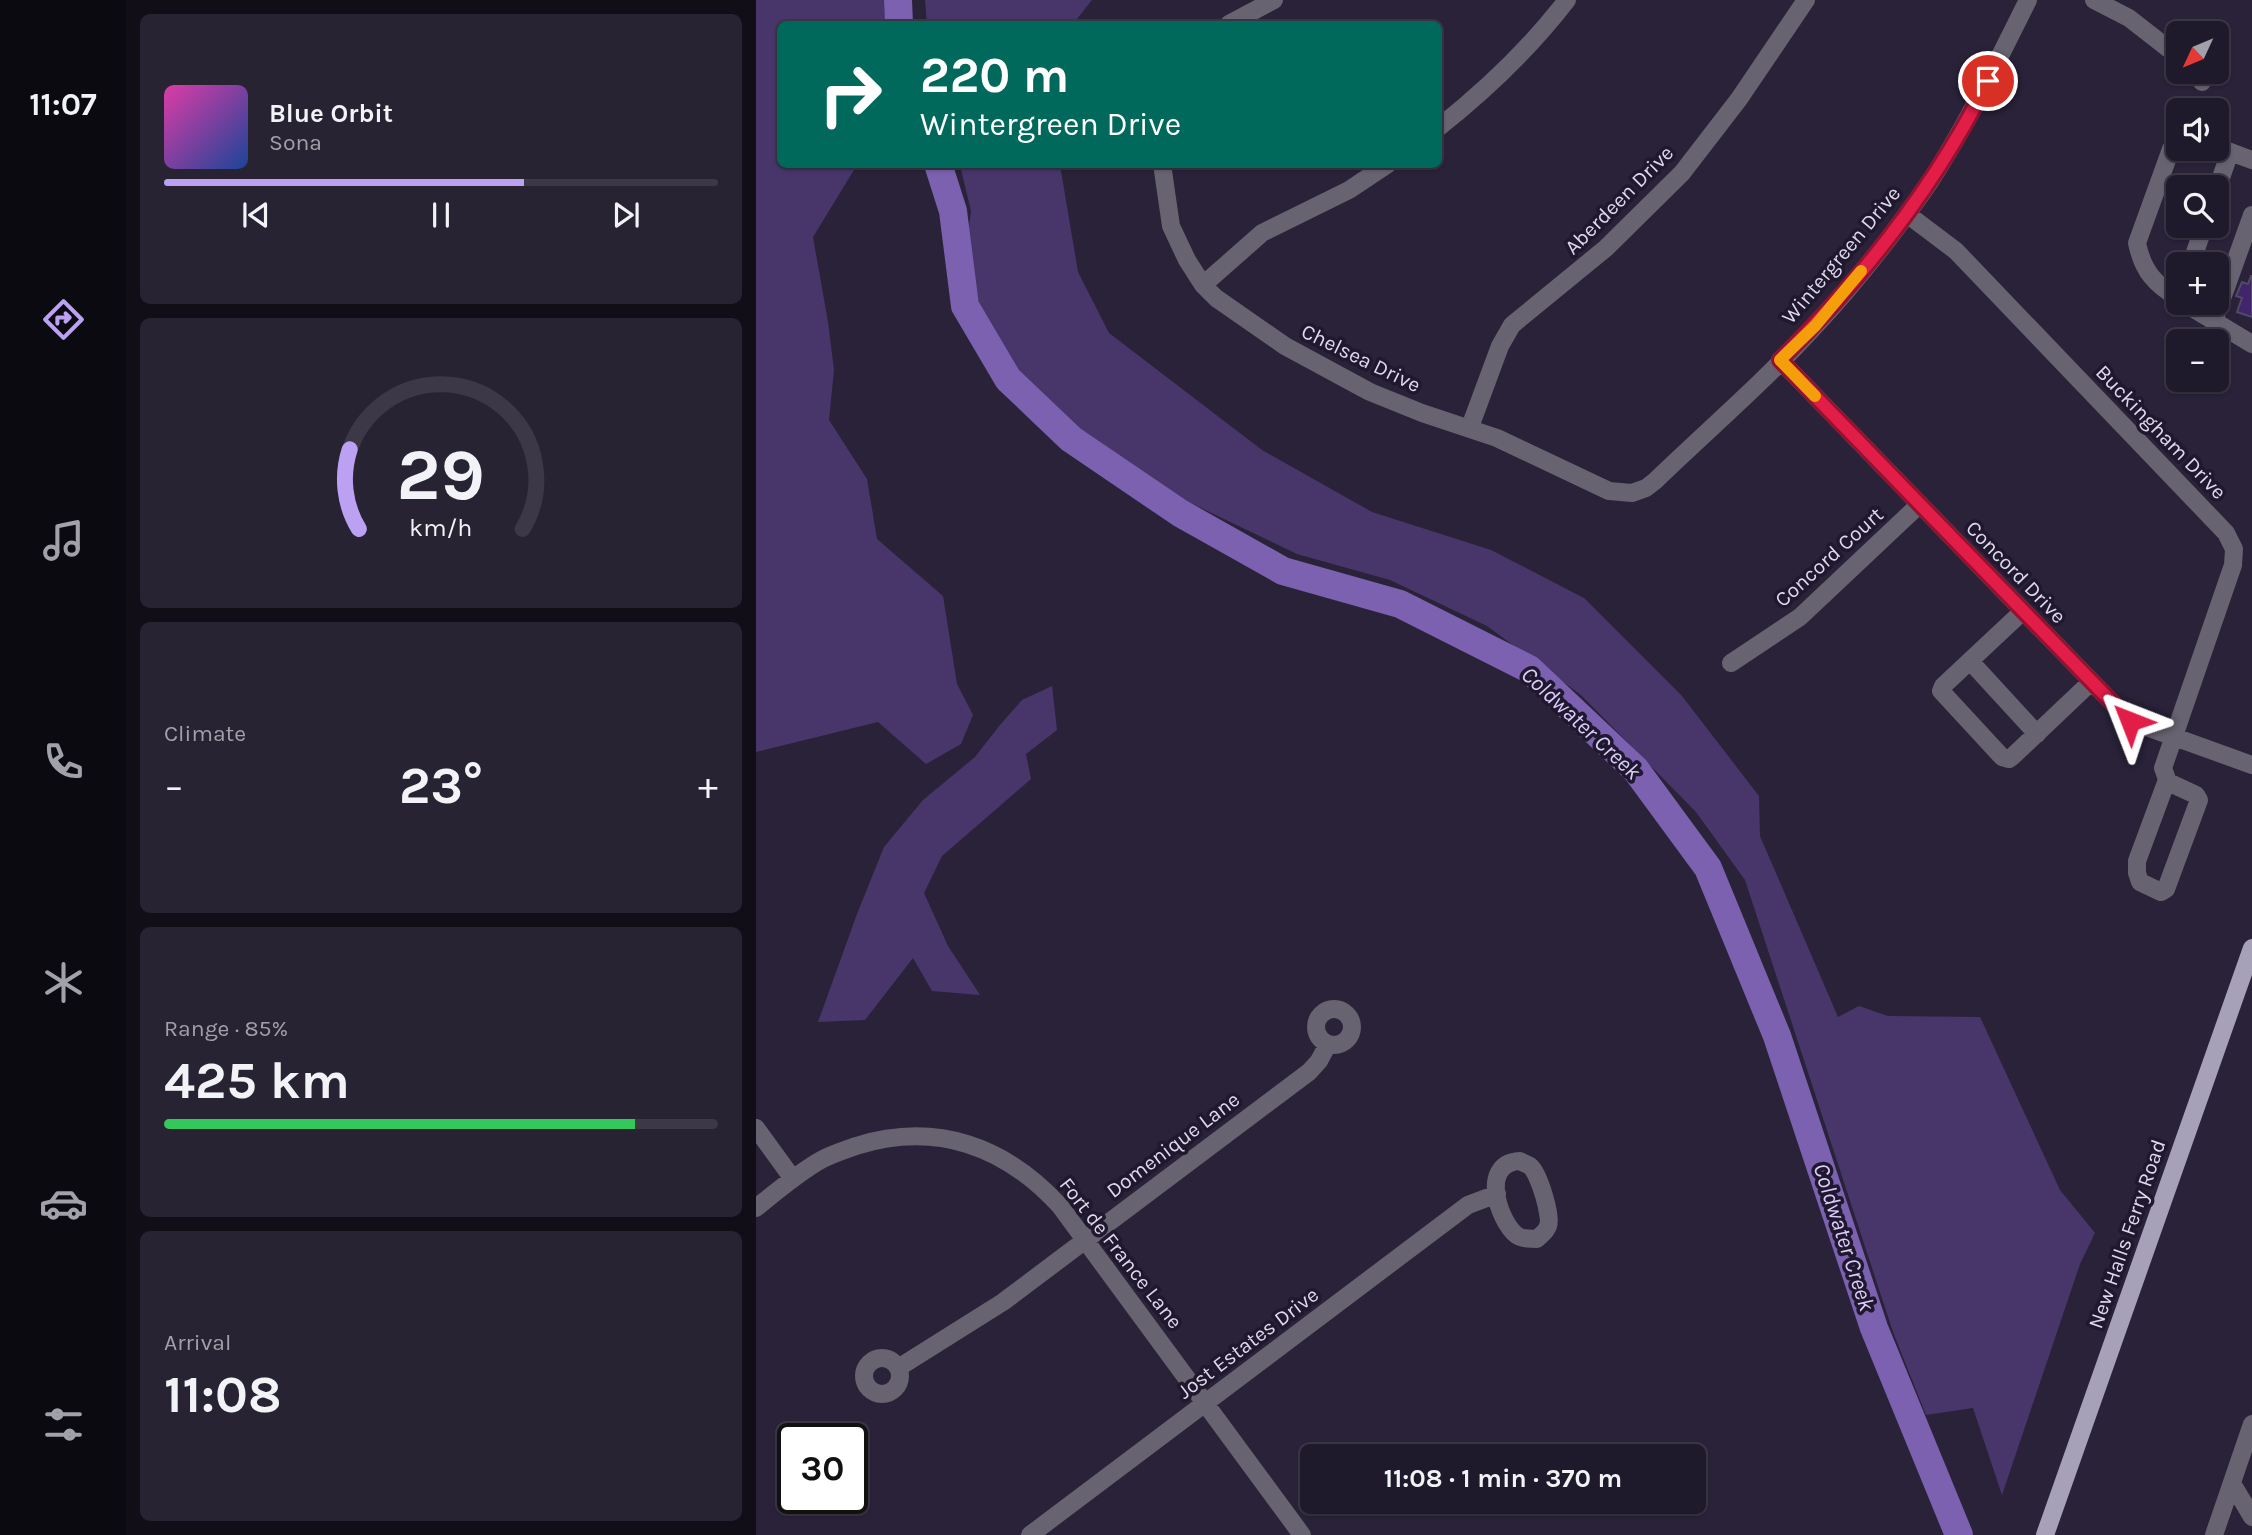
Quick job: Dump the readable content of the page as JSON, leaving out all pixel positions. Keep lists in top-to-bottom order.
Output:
{
  "streets": {
    "main road": ["New Halls Ferry Road"],
    "street": [
      "Aberdeen Drive",
      "Wintergreen Drive",
      "Chelsea Drive",
      "Buckingham Drive",
      "Concord Court",
      "Concord Drive",
      "Domenique Lane",
      "Fort de France Lane",
      "Jost Estates Drive"
    ]
  },
  "crossings": [
    ["Aberdeen Drive", "Chelsea Drive"],
    ["Wintergreen Drive", "Chelsea Drive"],
    ["Wintergreen Drive", "Buckingham Drive"],
    ["Wintergreen Drive", "Concord Drive"],
    ["Buckingham Drive", "Concord Drive"],
    ["Concord Court", "Concord Drive"],
    ["Domenique Lane", "Fort de France Lane"],
    ["Fort de France Lane", "Jost Estates Drive"]
  ],
  "water": ["Coldwater Creek"],
  "north": "bottom left",
  "page": {
    "tabs": "11:07",
    "map_buttons": ["+", "−"],
    "turn": ["220 m", "Wintergreen Drive"],
    "song": ["Blue Orbit", "Sona"],
    "tile": [
      "Climate",
      ["Range · 85%", "425 km"],
      ["Arrival", "11:08"]
    ],
    "heat": ["−", "23°", "+"],
    "limit": "30",
    "trip": "11:08 · 1 min · 370 m",
    "gauge": ["29", "km/h"]
  }
}
